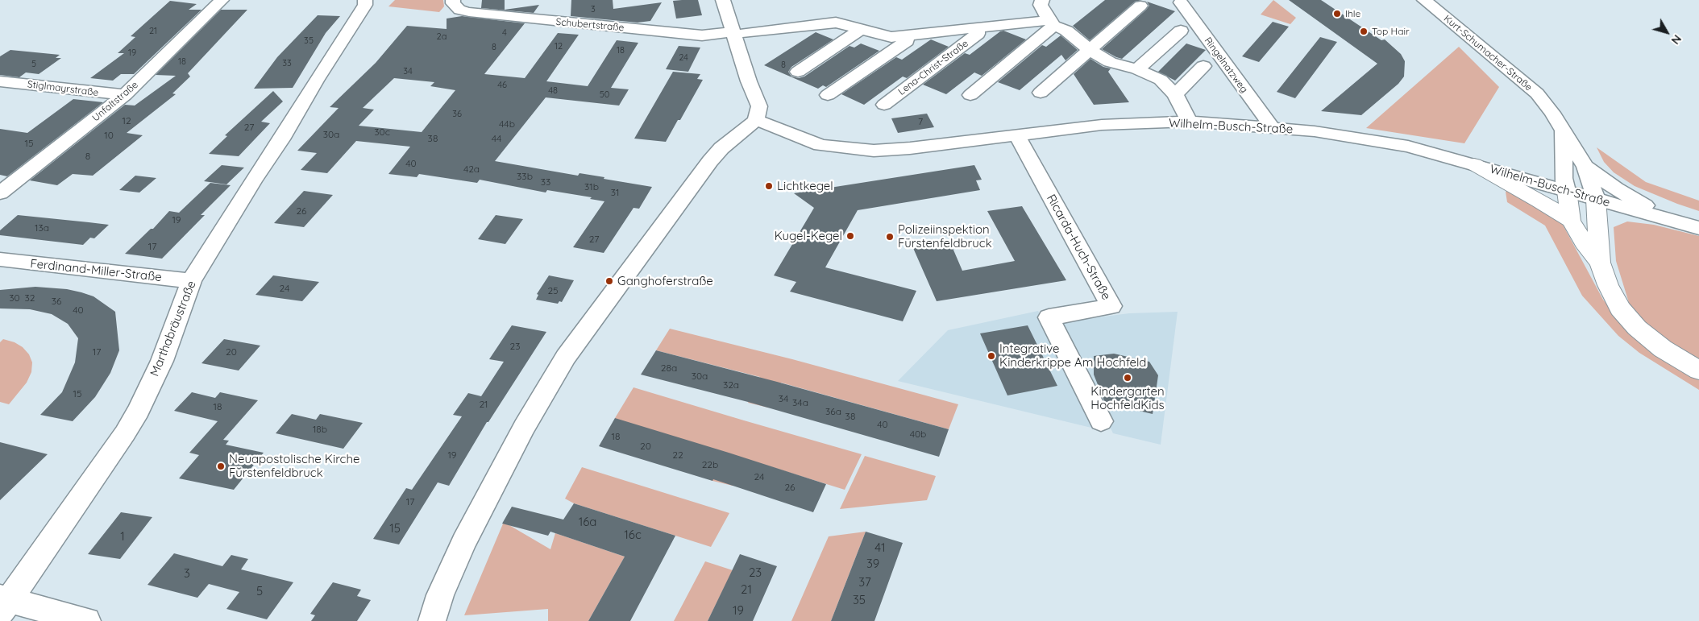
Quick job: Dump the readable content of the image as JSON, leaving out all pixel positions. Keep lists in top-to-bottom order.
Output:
{
  "streets": {
    "street": [
      "Schubertstraße",
      "Kurt-Schumacher-Straße",
      "Ringelnatzweg",
      "Lena-Christ-Straße",
      "Stiglmayrstraße",
      "Unfaltstraße",
      "Wilhelm-Busch-Straße",
      "Ricarda-Huch-Straße",
      "Ferdinand-Miller-Straße",
      "Marthabräustraße"
    ]
  },
  "crossings": [
    ["Schubertstraße", "Lena-Christ-Straße"],
    ["Kurt-Schumacher-Straße", "Wilhelm-Busch-Straße"],
    ["Ringelnatzweg", "Wilhelm-Busch-Straße"],
    ["Stiglmayrstraße", "Unfaltstraße"],
    ["Wilhelm-Busch-Straße", "Ricarda-Huch-Straße"],
    ["Ferdinand-Miller-Straße", "Marthabräustraße"]
  ],
  "places": [
    "Ihle",
    "Top Hair",
    "Lichtkegel",
    "Kugel-Kegel",
    "Polizeiinspektion Fürstenfeldbruck",
    "Ganghoferstraße",
    "Integrative Kinderkrippe Am Hochfeld",
    "Kindergarten HochfeldKids",
    "Neuapostolische Kirche Fürstenfeldbruck"
  ],
  "house_numbers": [
    "3",
    "21",
    "4",
    "2a",
    "35",
    "12",
    "8",
    "18",
    "19",
    "24",
    "18",
    "33",
    "5",
    "8",
    "34",
    "46",
    "48",
    "50",
    "36",
    "12",
    "7",
    "44b",
    "27",
    "30c",
    "30a",
    "10",
    "38",
    "44",
    "15",
    "8",
    "40",
    "42a",
    "33b",
    "33",
    "31b",
    "31",
    "26",
    "19",
    "13a",
    "27",
    "17",
    "24",
    "25",
    "30",
    "32",
    "36",
    "40",
    "23",
    "17",
    "20",
    "28a",
    "30a",
    "32a",
    "15",
    "34",
    "34a",
    "21",
    "18",
    "36a",
    "38",
    "40",
    "18b",
    "40b",
    "18",
    "20",
    "19",
    "22",
    "22b",
    "24",
    "26",
    "17",
    "16a",
    "15",
    "16c",
    "1",
    "41",
    "39",
    "23",
    "3",
    "37",
    "21",
    "5",
    "35",
    "19"
  ],
  "north": "bottom right"
}
